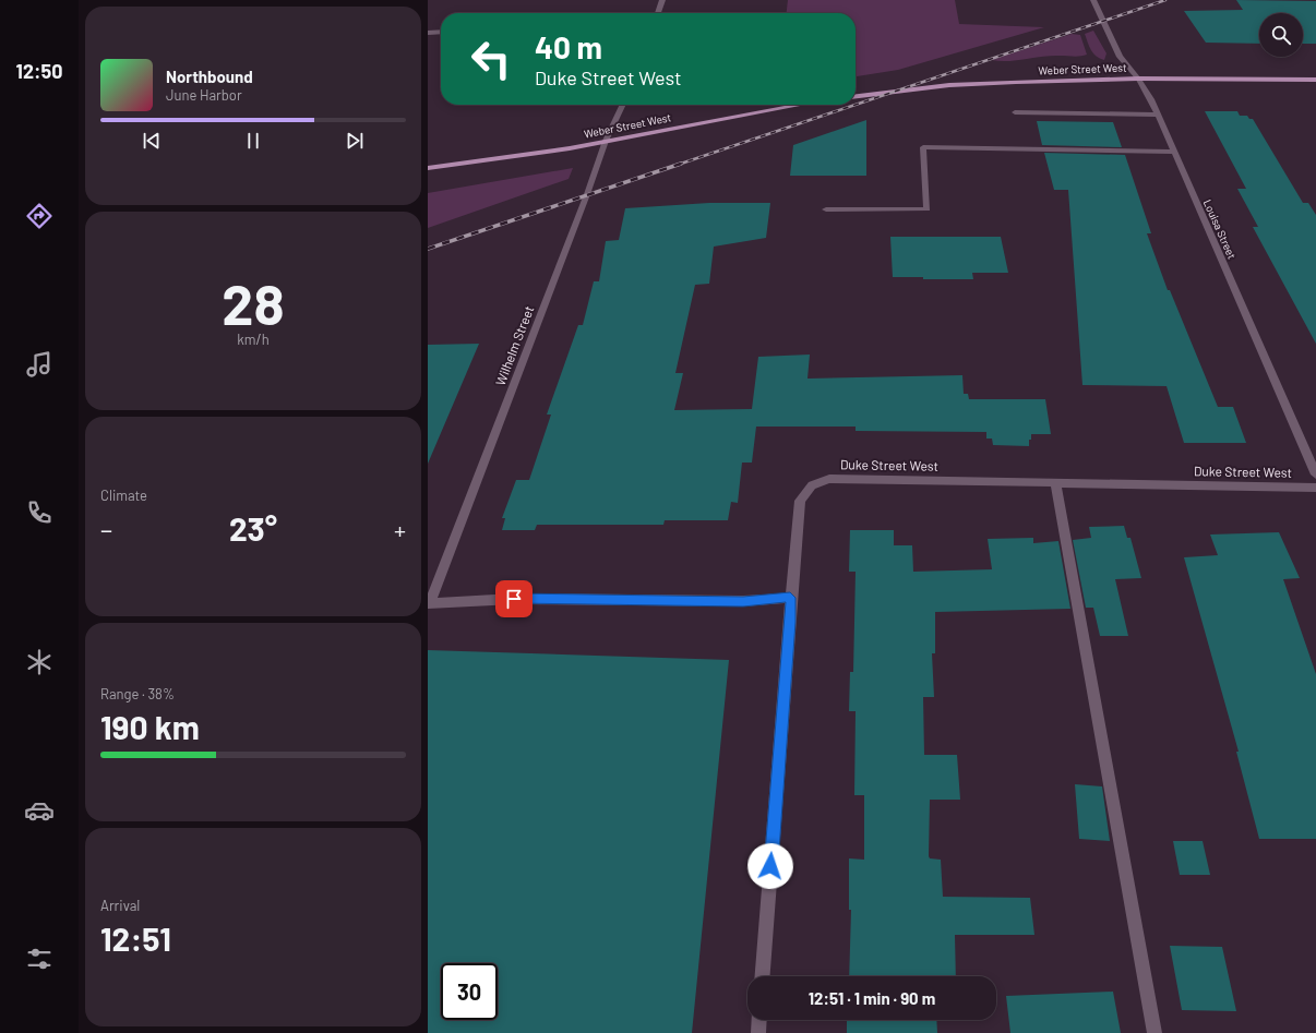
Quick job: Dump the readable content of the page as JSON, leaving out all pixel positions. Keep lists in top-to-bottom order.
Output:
{
  "streets": {
    "main road": ["Weber Street West"],
    "street": ["Louisa Street", "Wilhelm Street", "Duke Street West"]
  },
  "crossings": [
    ["Weber Street West", "Louisa Street"],
    ["Weber Street West", "Wilhelm Street"]
  ],
  "page": {
    "tabs": "12:50",
    "turn": ["40 m", "Duke Street West"],
    "song": ["Northbound", "June Harbor"],
    "tile": [
      ["28", "km/h"],
      "Climate",
      ["Range · 38%", "190 km"],
      ["Arrival", "12:51"]
    ],
    "heat": ["−", "23°", "+"],
    "limit": "30",
    "trip": "12:51 · 1 min · 90 m"
  }
}
